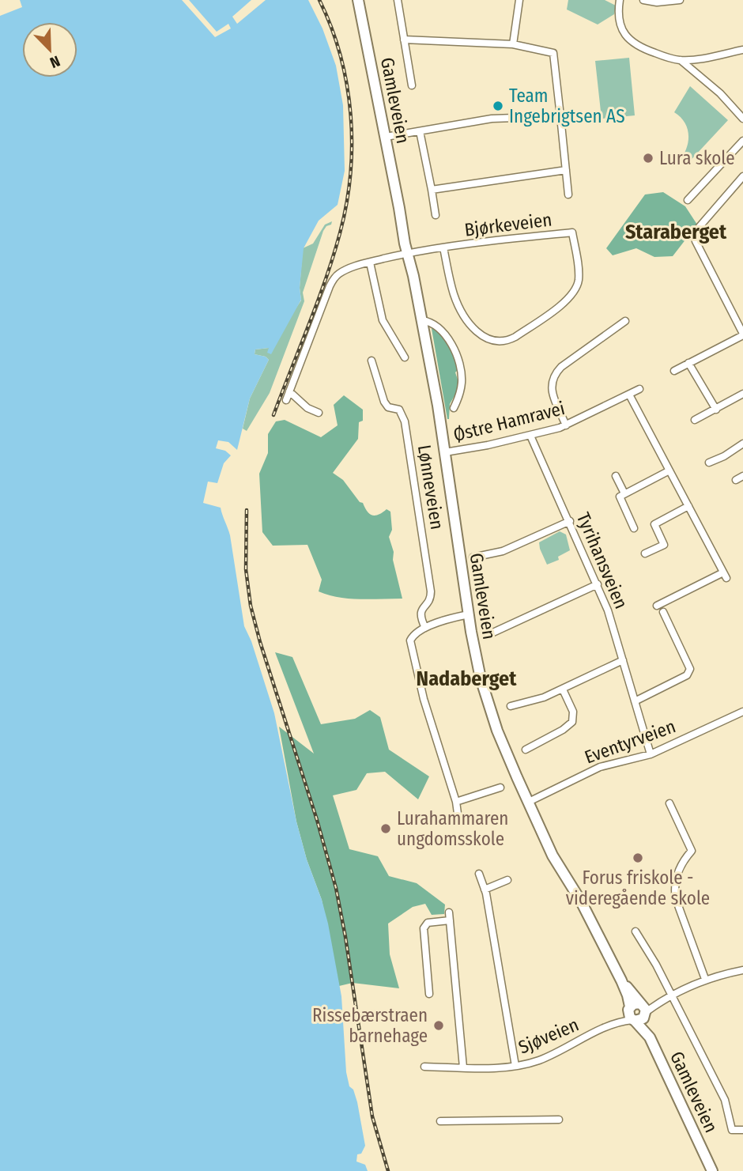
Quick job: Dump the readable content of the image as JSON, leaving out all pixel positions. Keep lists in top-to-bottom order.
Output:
{
  "streets": {
    "main road": ["Gamleveien"],
    "street": [
      "Bjørkeveien",
      "Østre Hamravei",
      "Lønneveien",
      "Tyrihansveien",
      "Eventyrveien",
      "Sjøveien"
    ]
  },
  "crossings": [
    ["Gamleveien", "Bjørkeveien"],
    ["Gamleveien", "Østre Hamravei"],
    ["Gamleveien", "Eventyrveien"],
    ["Gamleveien", "Sjøveien"],
    ["Østre Hamravei", "Tyrihansveien"],
    ["Tyrihansveien", "Eventyrveien"]
  ],
  "districts": ["Staraberget", "Nadaberget"],
  "places": [
    "Team Ingebrigtsen AS",
    "Lura skole",
    "Lurahammaren ungdomsskole",
    "Forus friskole - videregående skole",
    "Rissebærstraen barnehage"
  ],
  "north": "bottom right"
}
